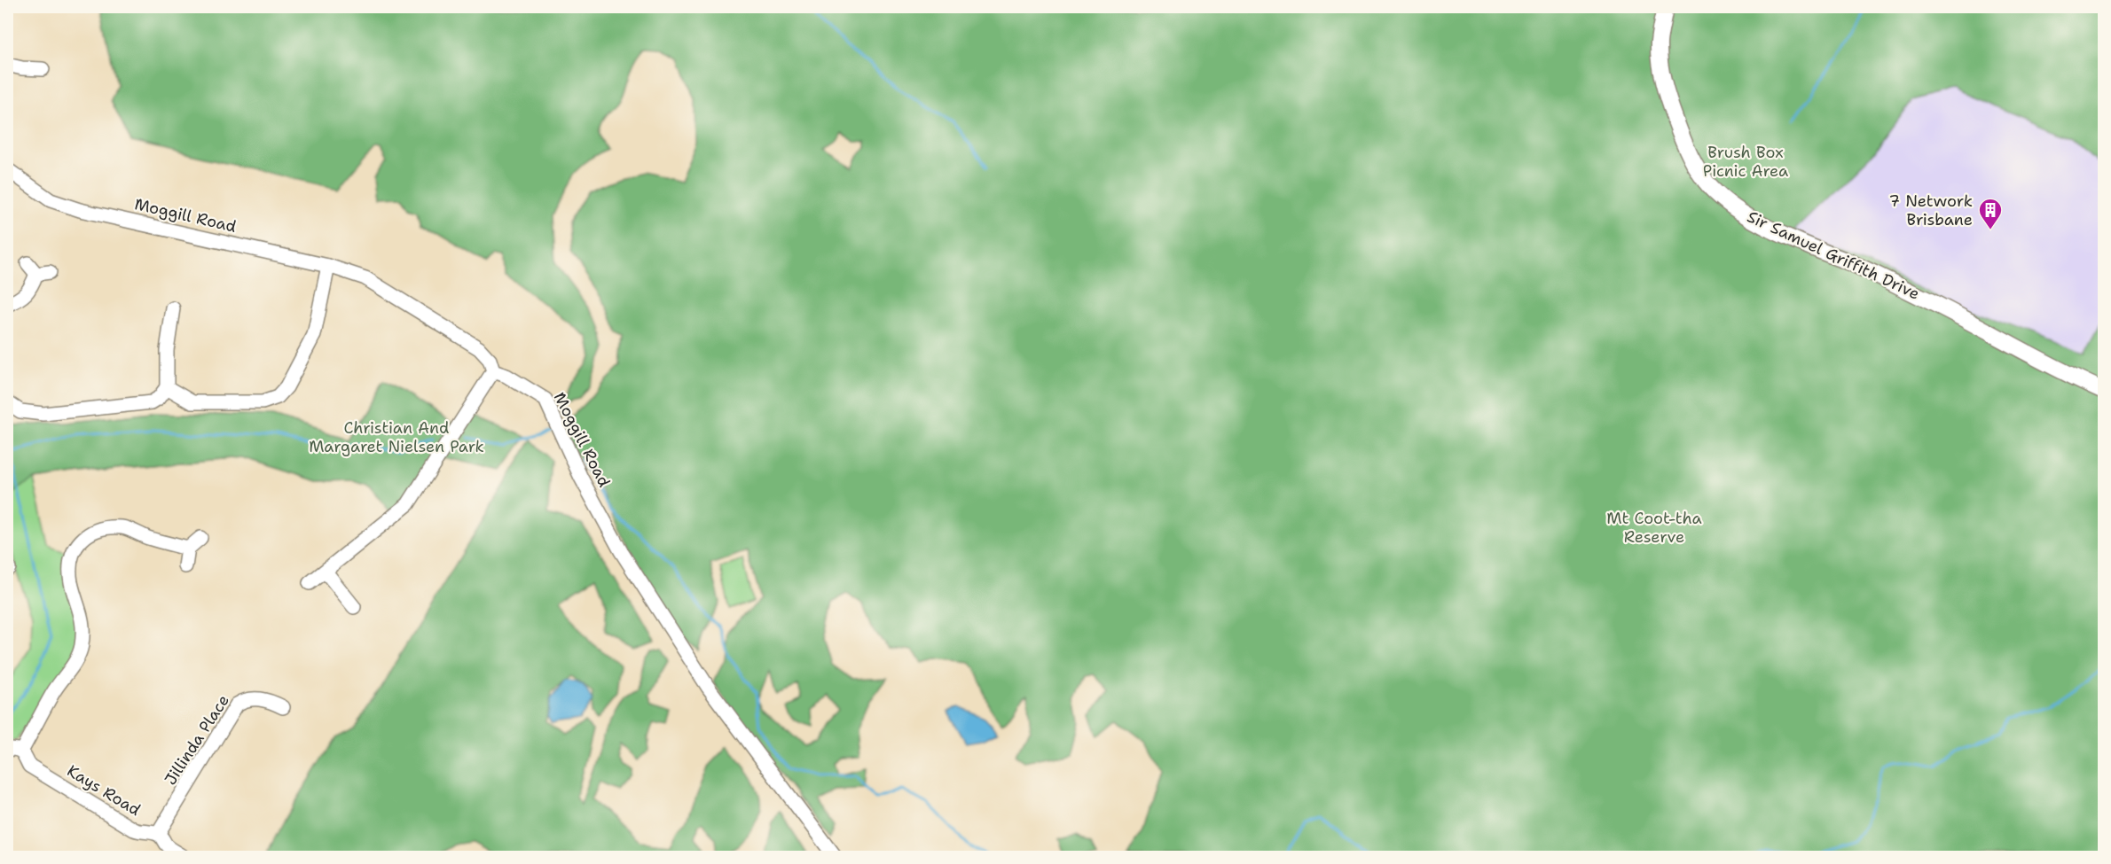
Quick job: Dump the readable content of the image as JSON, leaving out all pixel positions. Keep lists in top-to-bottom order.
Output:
{
  "streets": {
    "main road": ["Sir Samuel Griffith Drive"],
    "street": ["Moggill Road", "Jillinda Place", "Kays Road"]
  },
  "crossings": [
    ["Jillinda Place", "Kays Road"]
  ],
  "parks": ["Brush Box Picnic Area", "Christian And Margaret Nielsen Park", "Mt Coot-tha Reserve"],
  "places": {
    "building": ["7 Network Brisbane"]
  }
}
